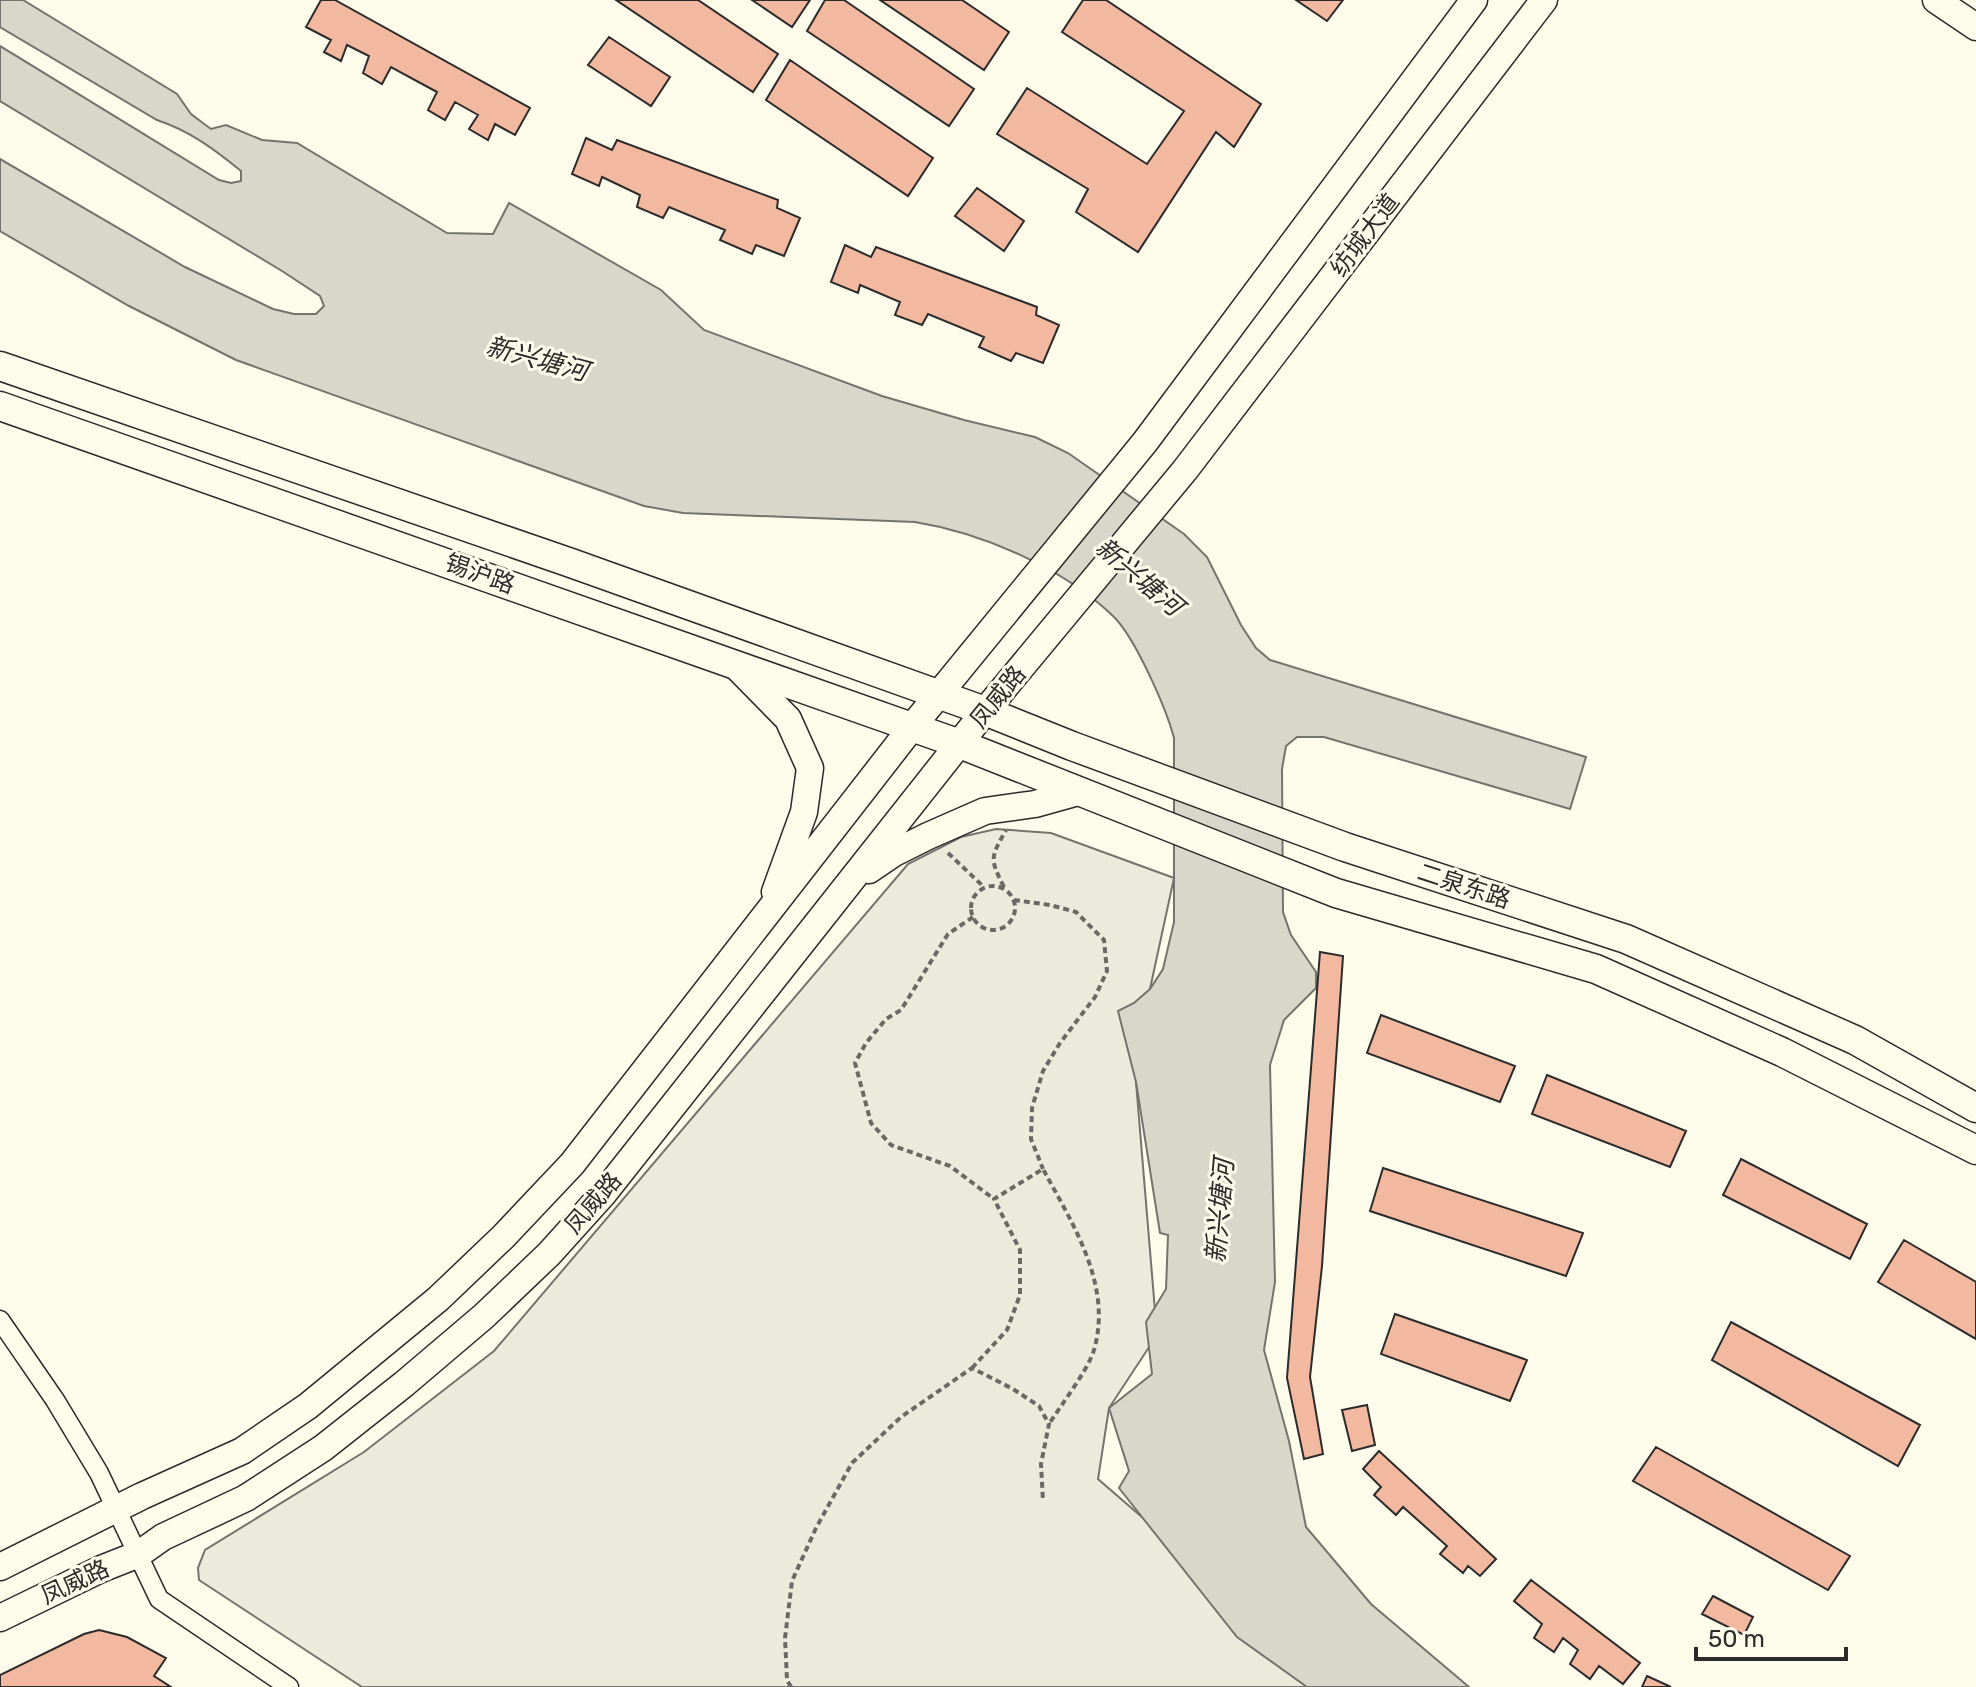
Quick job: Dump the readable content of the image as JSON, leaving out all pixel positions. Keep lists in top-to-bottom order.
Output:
{
  "streets": {
    "main road": [
      "纺城大道",
      "锡沪路",
      "凤威路",
      "二泉东路"
    ]
  },
  "crossings": [
    ["纺城大道", "凤威路"],
    ["锡沪路", "凤威路"],
    ["锡沪路", "二泉东路"],
    ["凤威路", "二泉东路"]
  ],
  "water": ["新兴塘河"],
  "scale_bar": "50 m"
}
